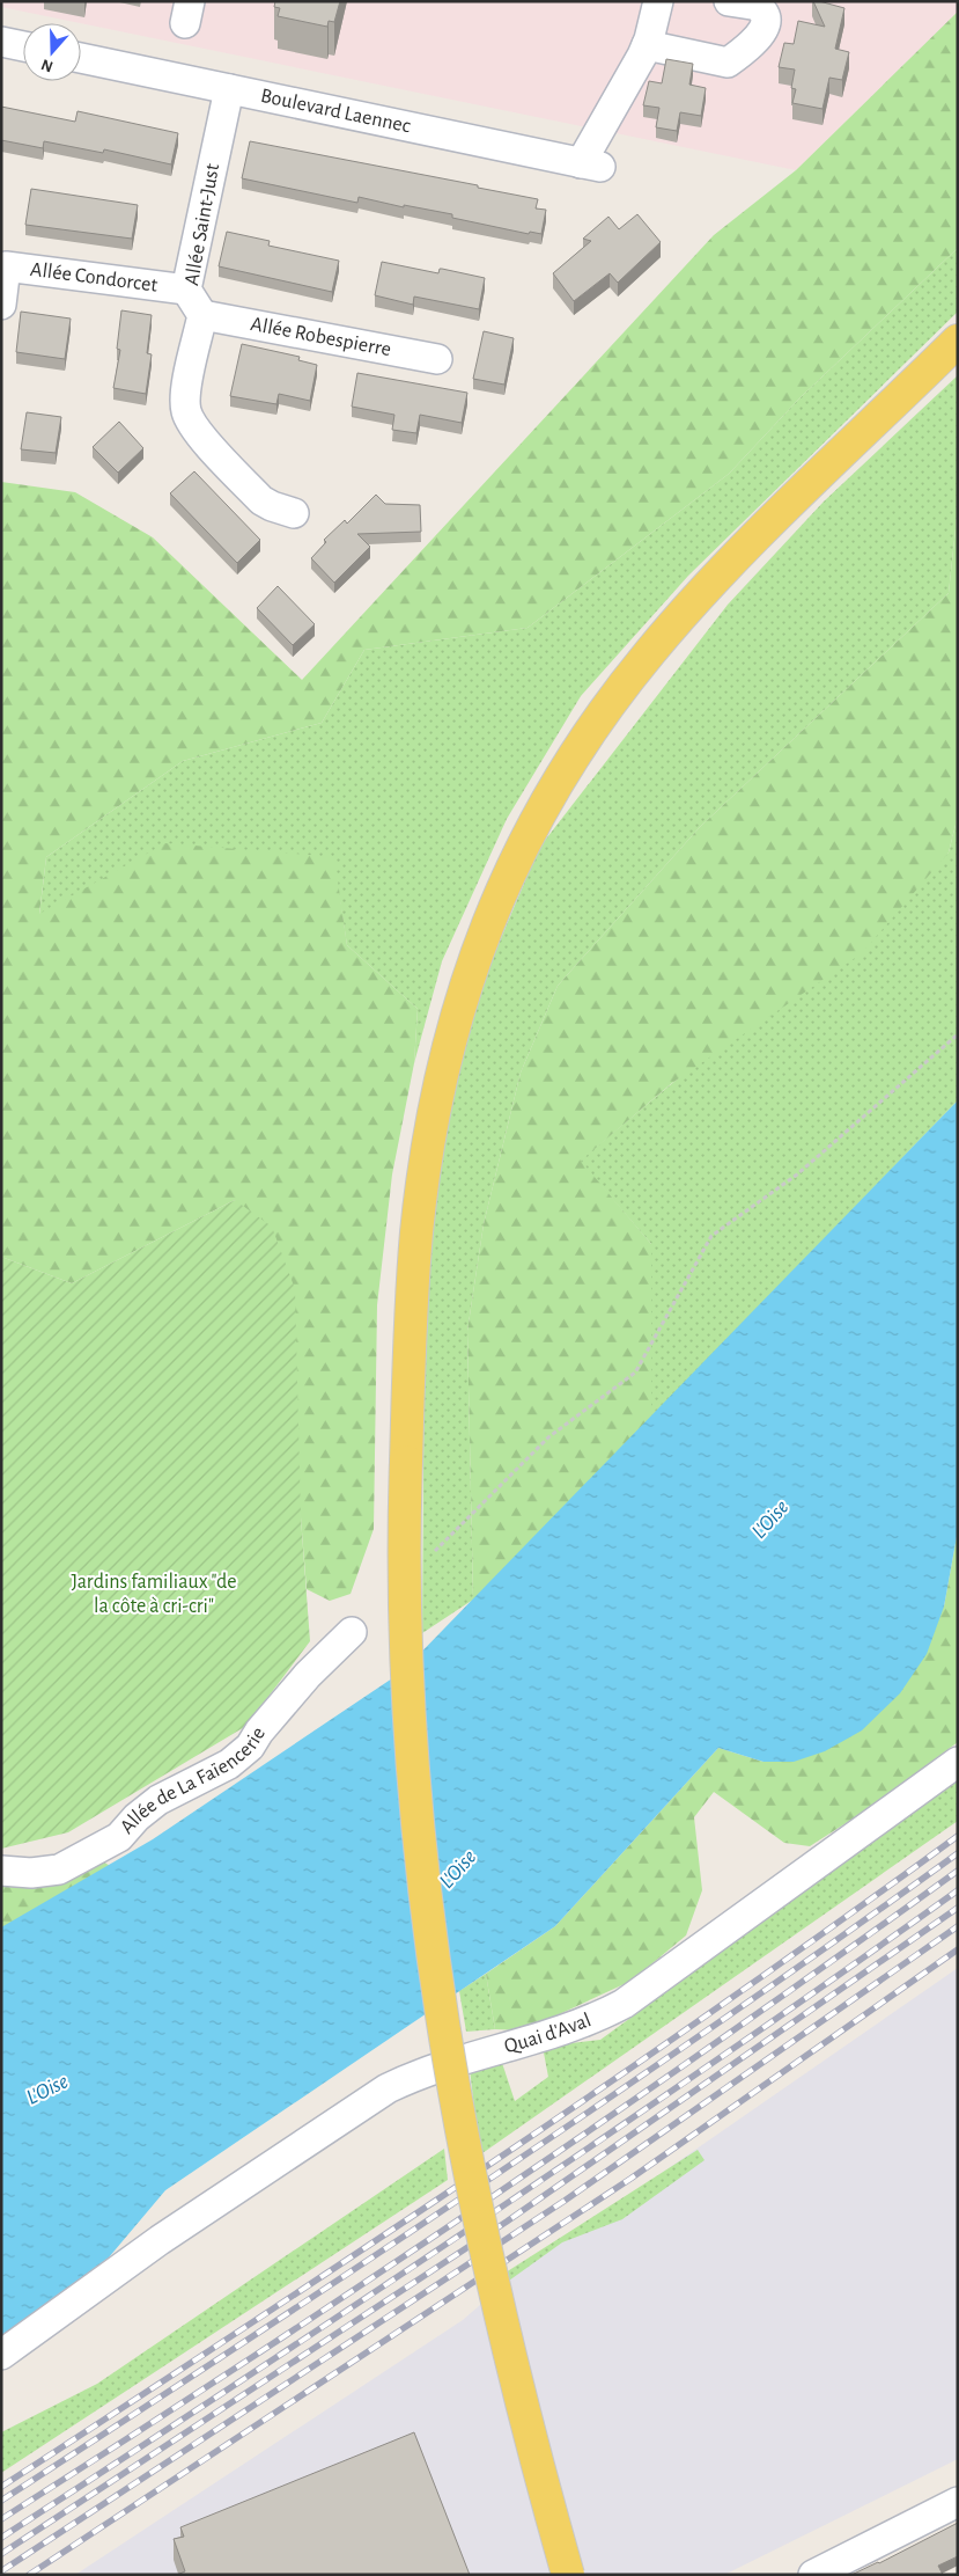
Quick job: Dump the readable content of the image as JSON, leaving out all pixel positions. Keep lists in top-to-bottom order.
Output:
{
  "streets": {
    "street": [
      "Boulevard Laennec",
      "Allée Saint-Just",
      "Allée Condorcet",
      "Allée Robespierre",
      "Allée de La Faïencerie",
      "Quai d'Aval"
    ]
  },
  "crossings": [
    ["Boulevard Laennec", "Allée Saint-Just"],
    ["Allée Saint-Just", "Allée Condorcet"],
    ["Allée Saint-Just", "Allée Robespierre"]
  ],
  "water": ["L'Oise"],
  "parks": ["Jardins familiaux \"de la côte à cri-cri\""],
  "north": "bottom"
}
